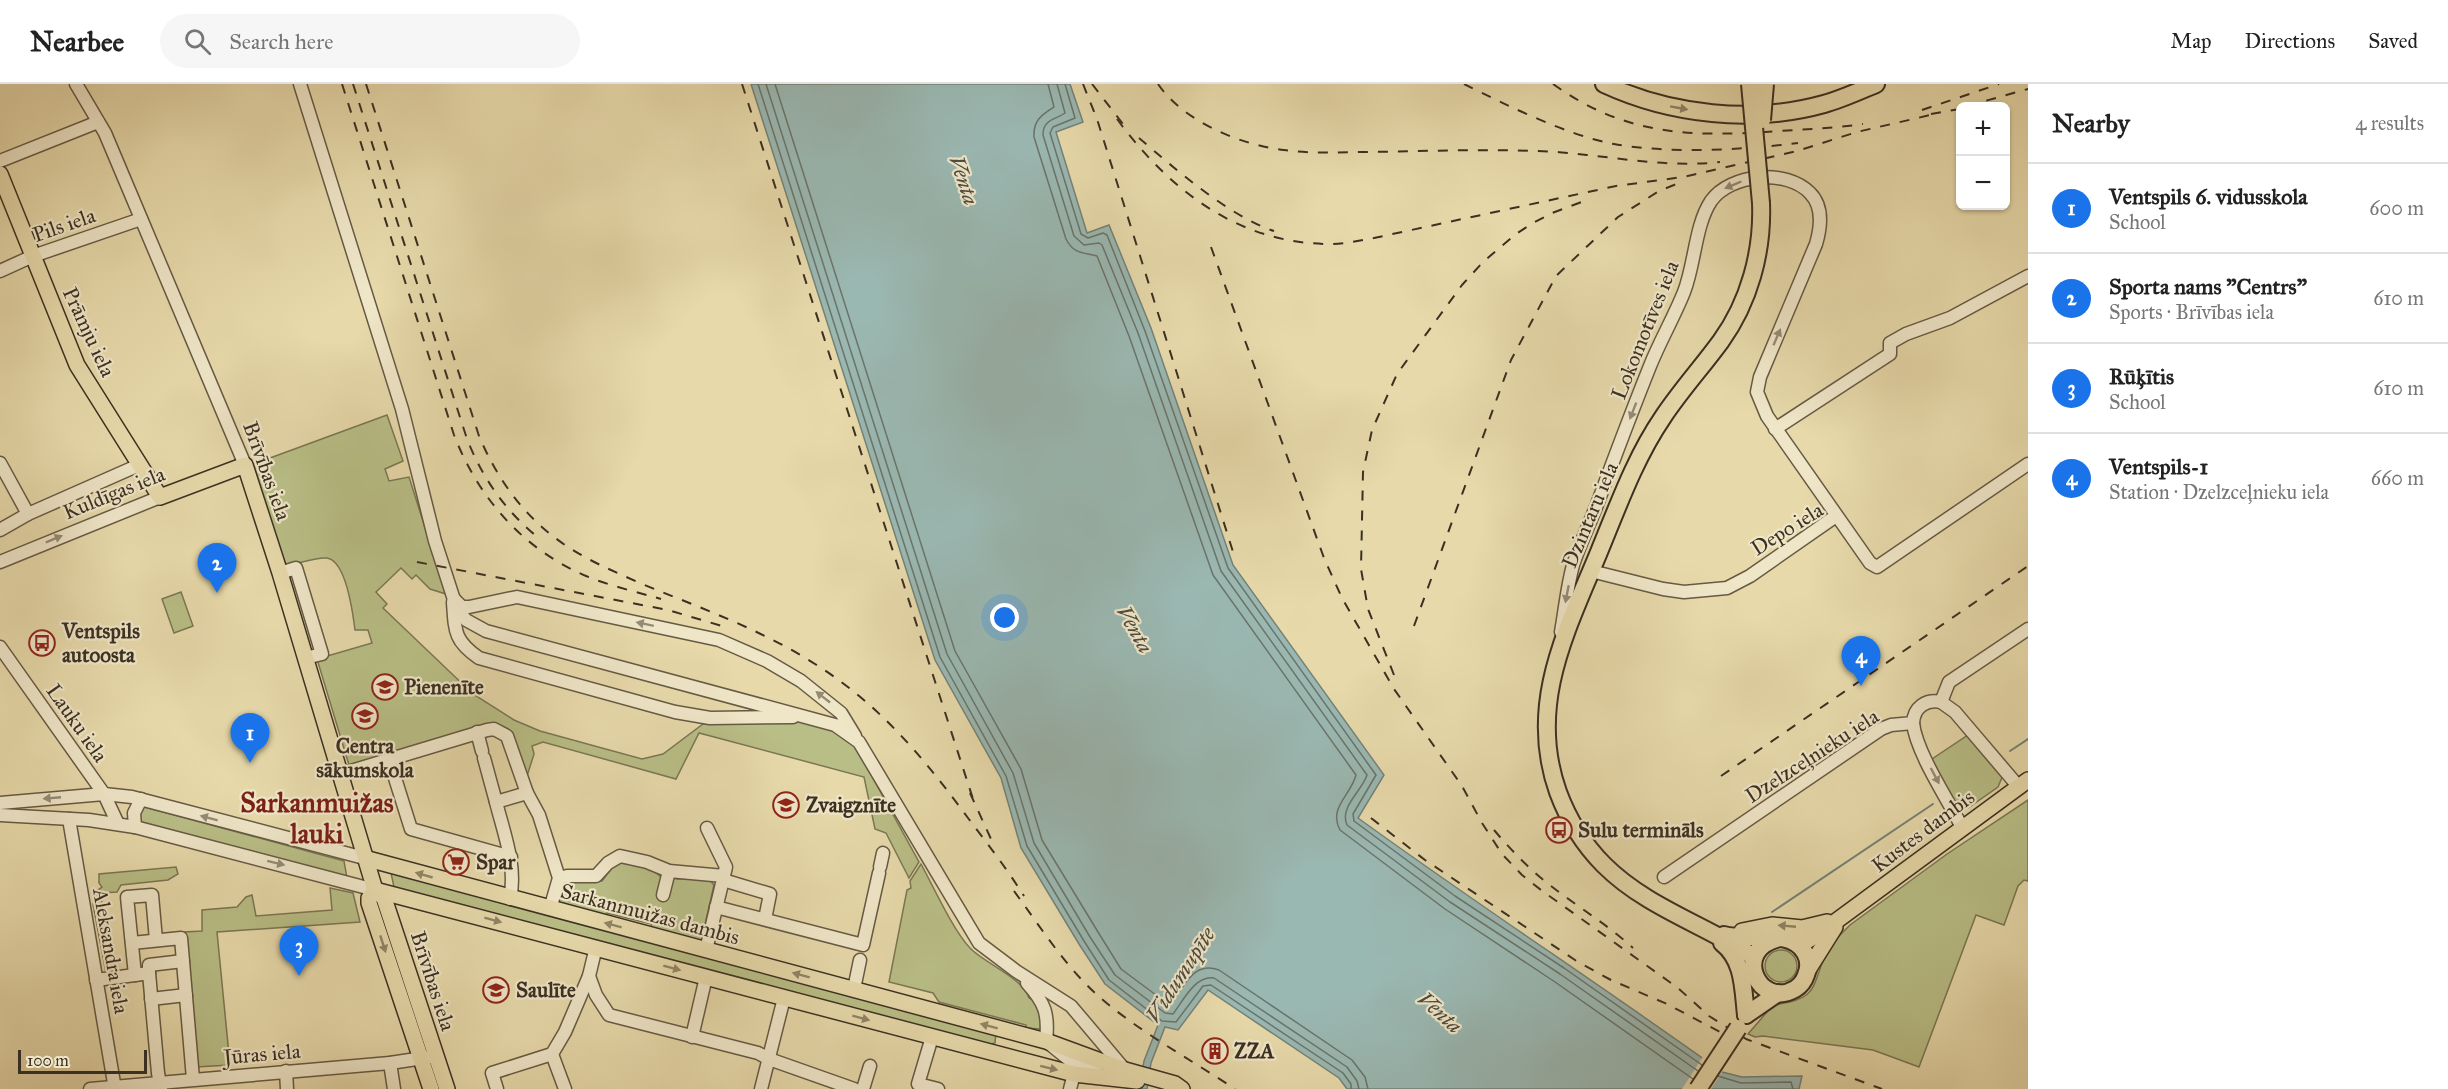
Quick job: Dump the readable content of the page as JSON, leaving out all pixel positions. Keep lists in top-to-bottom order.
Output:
{
  "streets": {
    "highway": ["Dzintaru iela"],
    "main road": [
      "Prāmju iela",
      "Brīvības iela",
      "Kuldīgas iela",
      "Kustes dambis",
      "Sarkanmuižas dambis"
    ],
    "street": [
      "Pils iela",
      "Lokomotīves iela",
      "Depo iela",
      "Lauku iela",
      "Dzelzceļnieku iela",
      "Aleksandra iela",
      "Jūras iela"
    ]
  },
  "crossings": [
    ["Pils iela", "Prāmju iela"],
    ["Pils iela", "Brīvības iela"],
    ["Lokomotīves iela", "Dzintaru iela"],
    ["Lokomotīves iela", "Depo iela"],
    ["Prāmju iela", "Kuldīgas iela"],
    ["Brīvības iela", "Kuldīgas iela"],
    ["Brīvības iela", "Sarkanmuižas dambis"],
    ["Brīvības iela", "Jūras iela"],
    ["Dzintaru iela", "Depo iela"],
    ["Lauku iela", "Sarkanmuižas dambis"],
    ["Sarkanmuižas dambis", "Aleksandra iela"],
    ["Aleksandra iela", "Jūras iela"]
  ],
  "one_way": ["Kuldīgas iela"],
  "districts": ["Sarkanmuižas lauki"],
  "water": ["Venta", "Vidumupīte"],
  "places": {
    "bus stop": ["Ventspils autoosta", "Sulu termināls"],
    "school or university": [
      "Pienenīte",
      "Centra sākumskola",
      "Zvaigznīte",
      "Saulīte"
    ],
    "supermarket": ["Spar"],
    "building": ["ZZA"]
  },
  "scale_bar": "100 m",
  "page": {
    "header": "Nearbee",
    "search": "Search here",
    "nav": ["Map", "Directions", "Saved"],
    "heading": ["Nearby", "4 results"],
    "map_buttons": ["+", "−"],
    "list": [
      {
        "mark": "1",
        "name": "Ventspils 6. vidusskola",
        "note": "School",
        "value": "600 m"
      },
      {
        "mark": "2",
        "name": "Sporta nams \"Centrs\"",
        "note": "Sports · Brīvības iela",
        "value": "610 m"
      },
      {
        "mark": "3",
        "name": "Rūķītis",
        "note": "School",
        "value": "610 m"
      },
      {
        "mark": "4",
        "name": "Ventspils-1",
        "note": "Station · Dzelzceļnieku iela",
        "value": "660 m"
      }
    ],
    "pins": [
      "2",
      "4",
      "1",
      "3"
    ],
    "scale": "100 m"
  }
}
